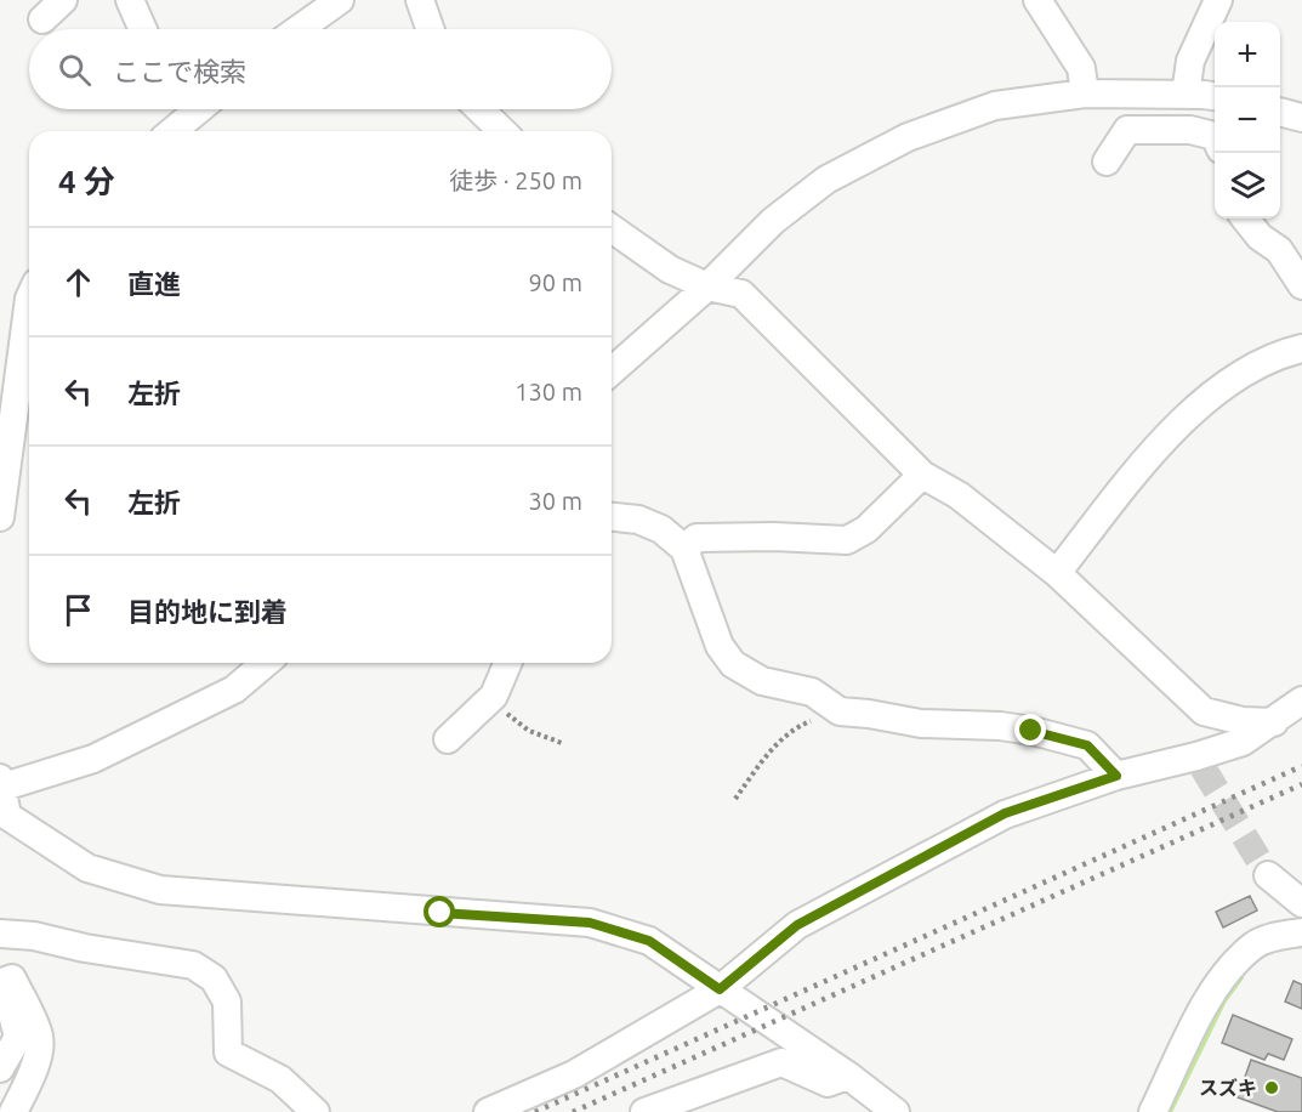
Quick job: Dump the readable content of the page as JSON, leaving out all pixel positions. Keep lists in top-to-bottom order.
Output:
{
  "places": ["スズキ"],
  "page": {
    "map_buttons": ["+", "−"],
    "search": "ここで検索",
    "heading": ["4 分", "徒歩 · 250 m"],
    "list": [
      ["直進", "90 m"],
      ["左折", "130 m"],
      ["左折", "30 m"],
      "目的地に到着"
    ]
  }
}
